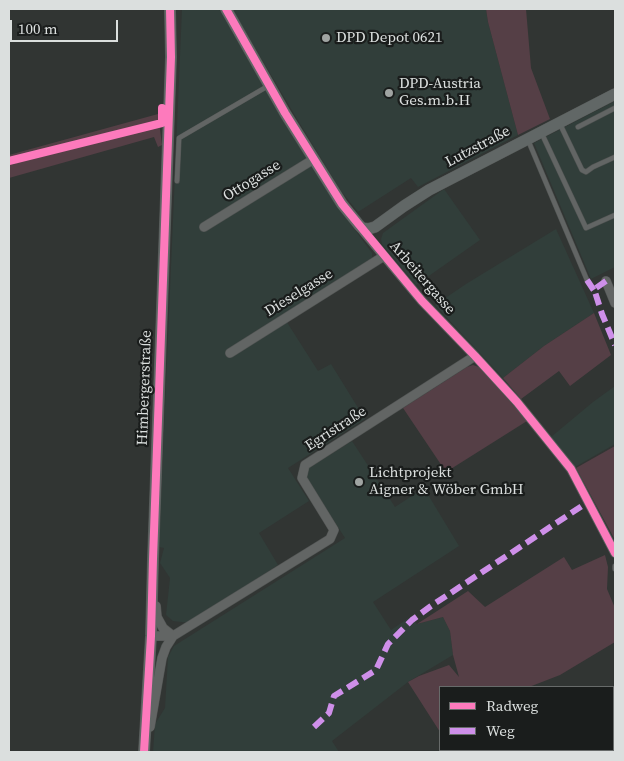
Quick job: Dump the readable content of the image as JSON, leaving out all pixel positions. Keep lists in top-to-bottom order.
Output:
{
  "streets": {
    "street": [
      "Lutzstraße",
      "Ottogasse",
      "Arbeitergasse",
      "Dieselgasse",
      "Himbergerstraße",
      "Egristraße"
    ]
  },
  "crossings": [
    ["Lutzstraße", "Arbeitergasse"],
    ["Ottogasse", "Arbeitergasse"],
    ["Arbeitergasse", "Dieselgasse"],
    ["Arbeitergasse", "Egristraße"]
  ],
  "places": ["DPD Depot 0621", "DPD-Austria Ges.m.b.H", "Lichtprojekt Aigner & Wöber GmbH"],
  "legend": ["Radweg", "Weg"],
  "scale_bar": "100 m"
}
